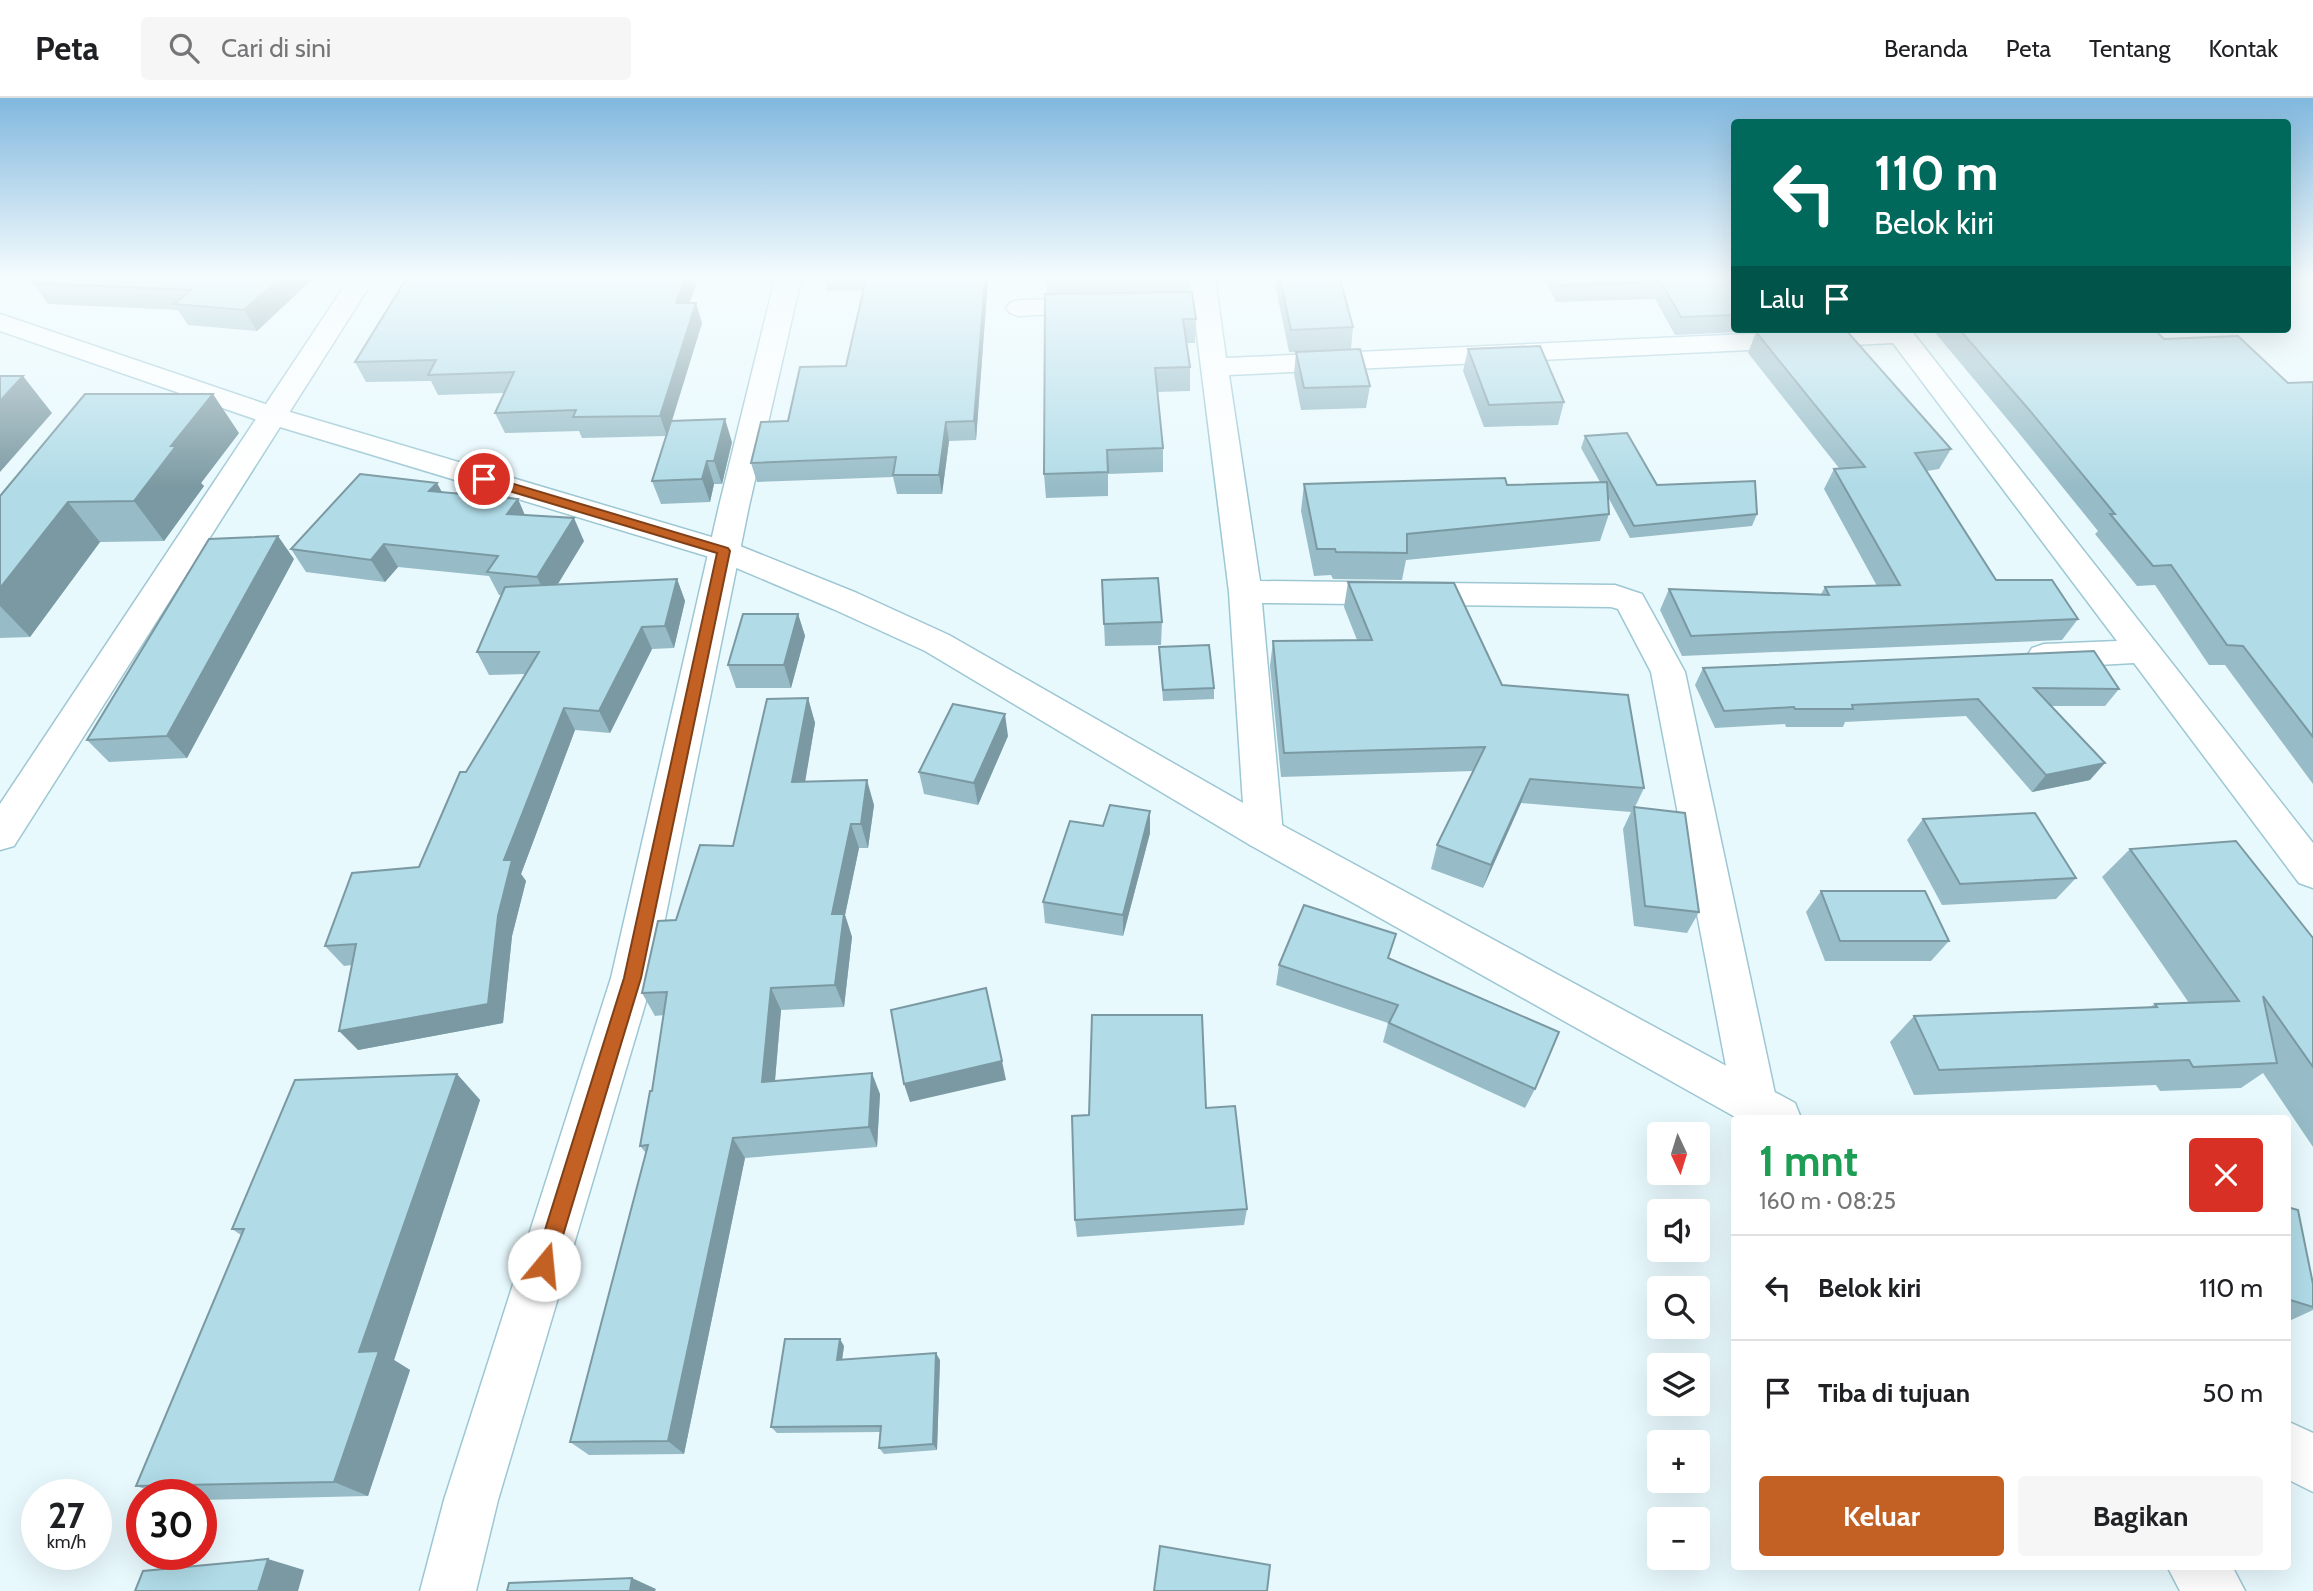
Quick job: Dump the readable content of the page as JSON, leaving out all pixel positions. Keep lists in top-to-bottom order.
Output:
{
  "north": "bottom",
  "page": {
    "header": "Peta",
    "search": "Cari di sini",
    "nav": [
      "Beranda",
      "Peta",
      "Tentang",
      "Kontak"
    ],
    "turn": ["110 m", "Belok kiri"],
    "then": "Lalu",
    "heading": ["1 mnt", "160 m · 08:25"],
    "map_buttons": ["+", "−"],
    "list": [
      {
        "name": "Belok kiri",
        "value": "110 m"
      },
      {
        "name": "Tiba di tujuan",
        "value": "50 m"
      }
    ],
    "buttons": ["Keluar", "Bagikan"],
    "speed": "27 km/h",
    "limit": "30"
  }
}
